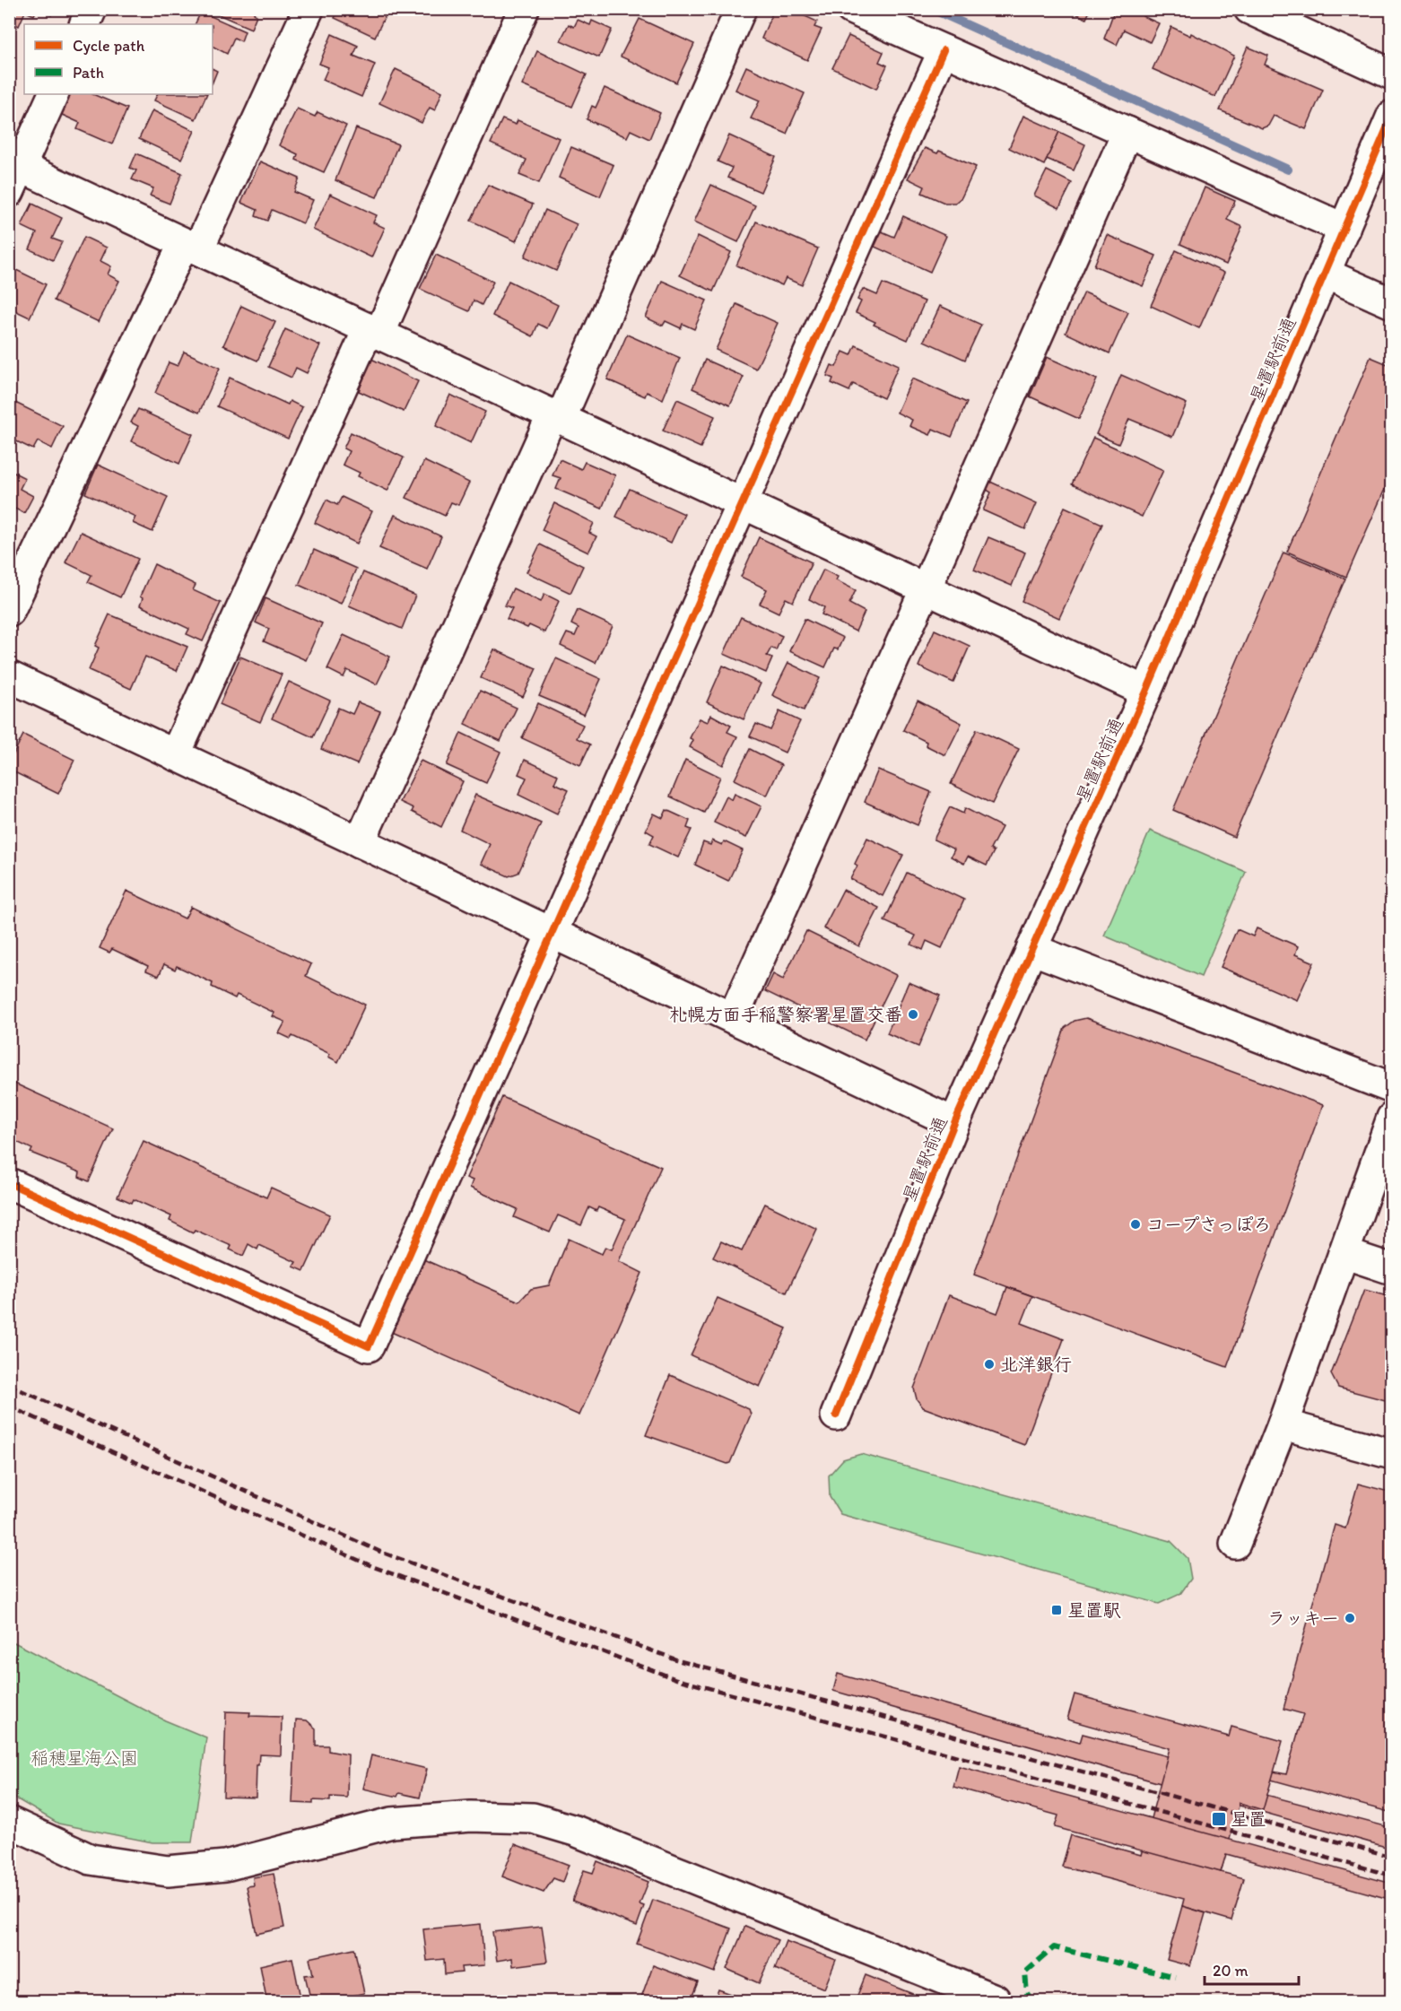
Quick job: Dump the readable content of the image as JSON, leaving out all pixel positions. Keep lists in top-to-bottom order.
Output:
{
  "streets": {
    "street": ["星置駅前通"]
  },
  "parks": ["稲穂星海公園"],
  "places": {
    "other": [
      "札幌方面手稲警察署星置交番",
      "コープさっぽろ",
      "北洋銀行",
      "ラッキー"
    ],
    "transit": ["星置駅", "星置"]
  },
  "legend": ["Cycle path", "Path"],
  "scale_bar": "20 m"
}
